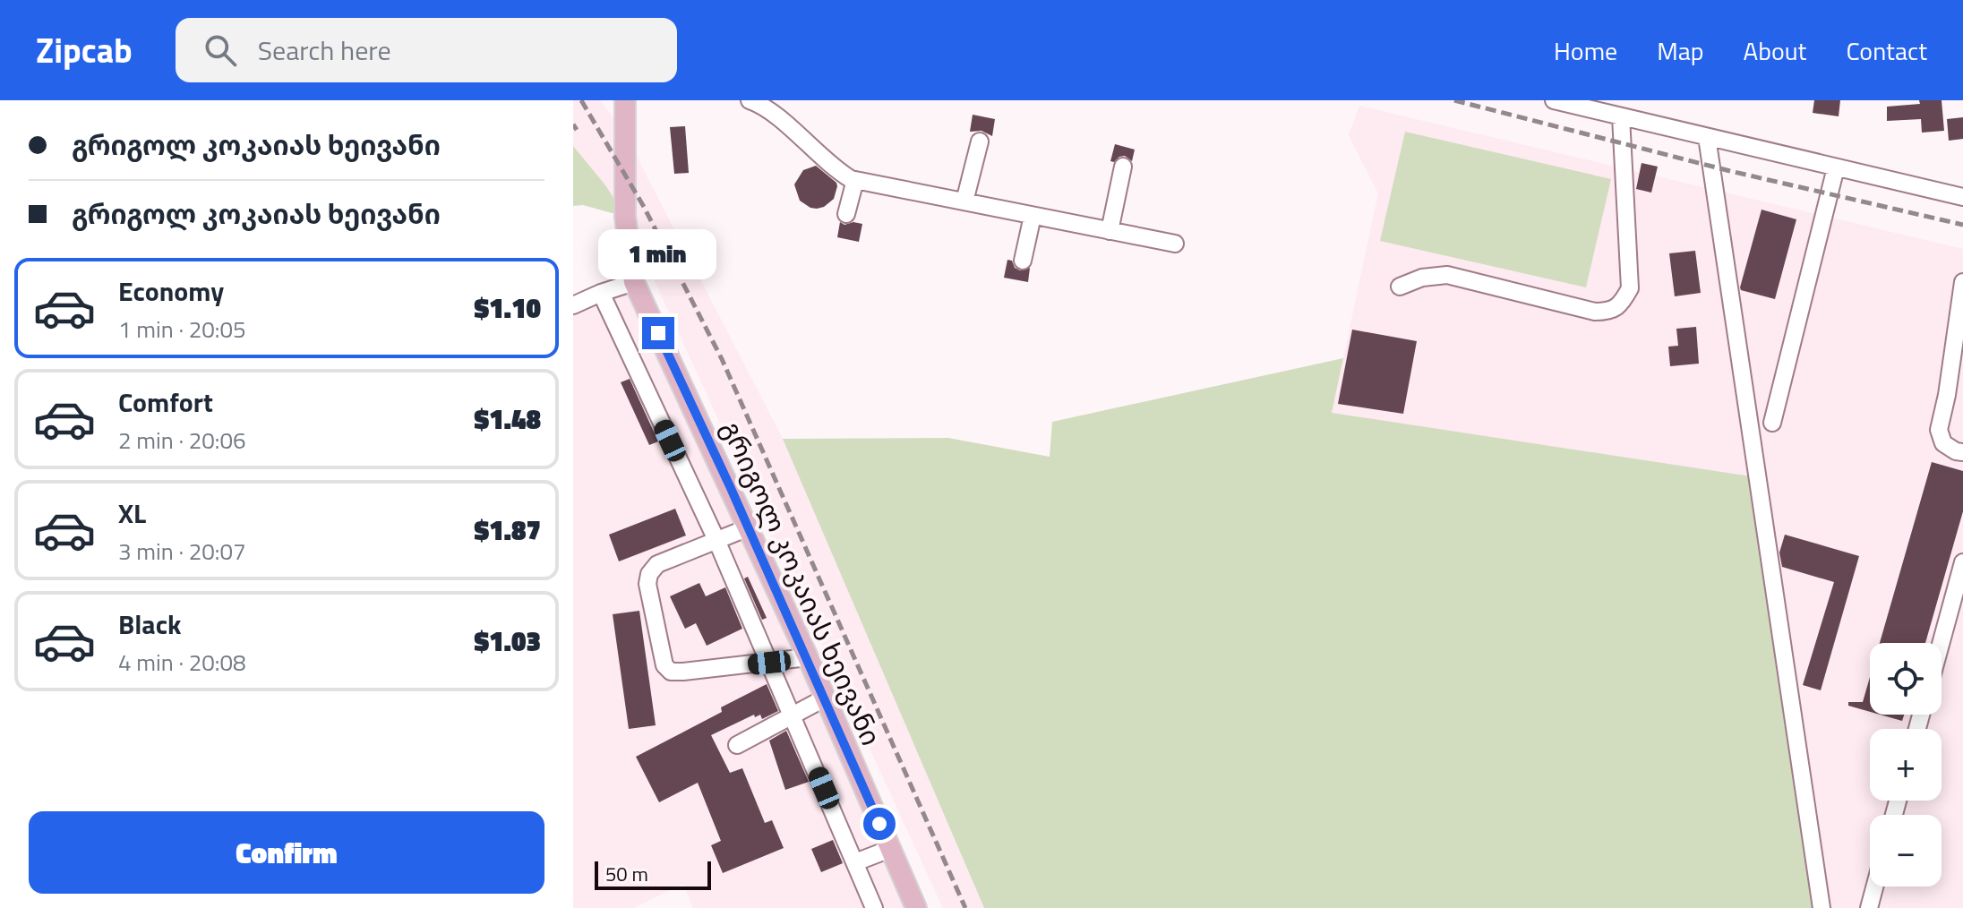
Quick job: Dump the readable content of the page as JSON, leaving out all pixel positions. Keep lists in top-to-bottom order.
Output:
{
  "streets": {
    "main road": ["გრიგოლ კოკაიას ხეივანი"]
  },
  "scale_bar": "50 m",
  "page": {
    "header": "Zipcab",
    "search": "Search here",
    "nav": [
      "Home",
      "Map",
      "About",
      "Contact"
    ],
    "banner": ["გრიგოლ კოკაიას ხეივანი", "გრიგოლ კოკაიას ხეივანი"],
    "bubble": "1 min",
    "list": [
      {
        "name": "Economy",
        "note": "1 min · 20:05",
        "value": "$1.10"
      },
      {
        "name": "Comfort",
        "note": "2 min · 20:06",
        "value": "$1.48"
      },
      {
        "name": "XL",
        "note": "3 min · 20:07",
        "value": "$1.87"
      },
      {
        "name": "Black",
        "note": "4 min · 20:08",
        "value": "$1.03"
      }
    ],
    "map_buttons": ["+", "−"],
    "buttons": "Confirm",
    "scale": "50 m"
  }
}
